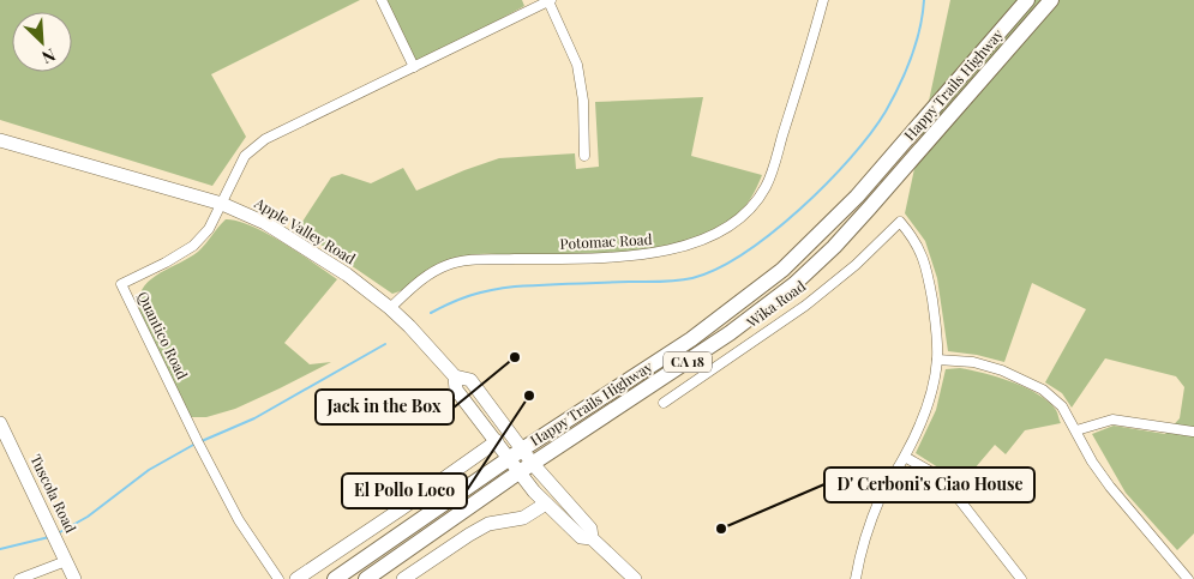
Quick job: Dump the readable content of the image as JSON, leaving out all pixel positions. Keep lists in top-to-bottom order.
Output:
{
  "streets": {
    "main road": ["Happy Trails Highway", "CA 18"],
    "street": [
      "Apple Valley Road",
      "Potomac Road",
      "Wika Road",
      "Quantico Road",
      "Tuscola Road"
    ]
  },
  "crossings": [
    ["Happy Trails Highway", "Apple Valley Road"],
    ["Apple Valley Road", "Potomac Road"],
    ["Apple Valley Road", "Quantico Road"]
  ],
  "places": ["Jack in the Box", "El Pollo Loco", "D' Cerboni's Ciao House"],
  "north": "bottom right"
}
